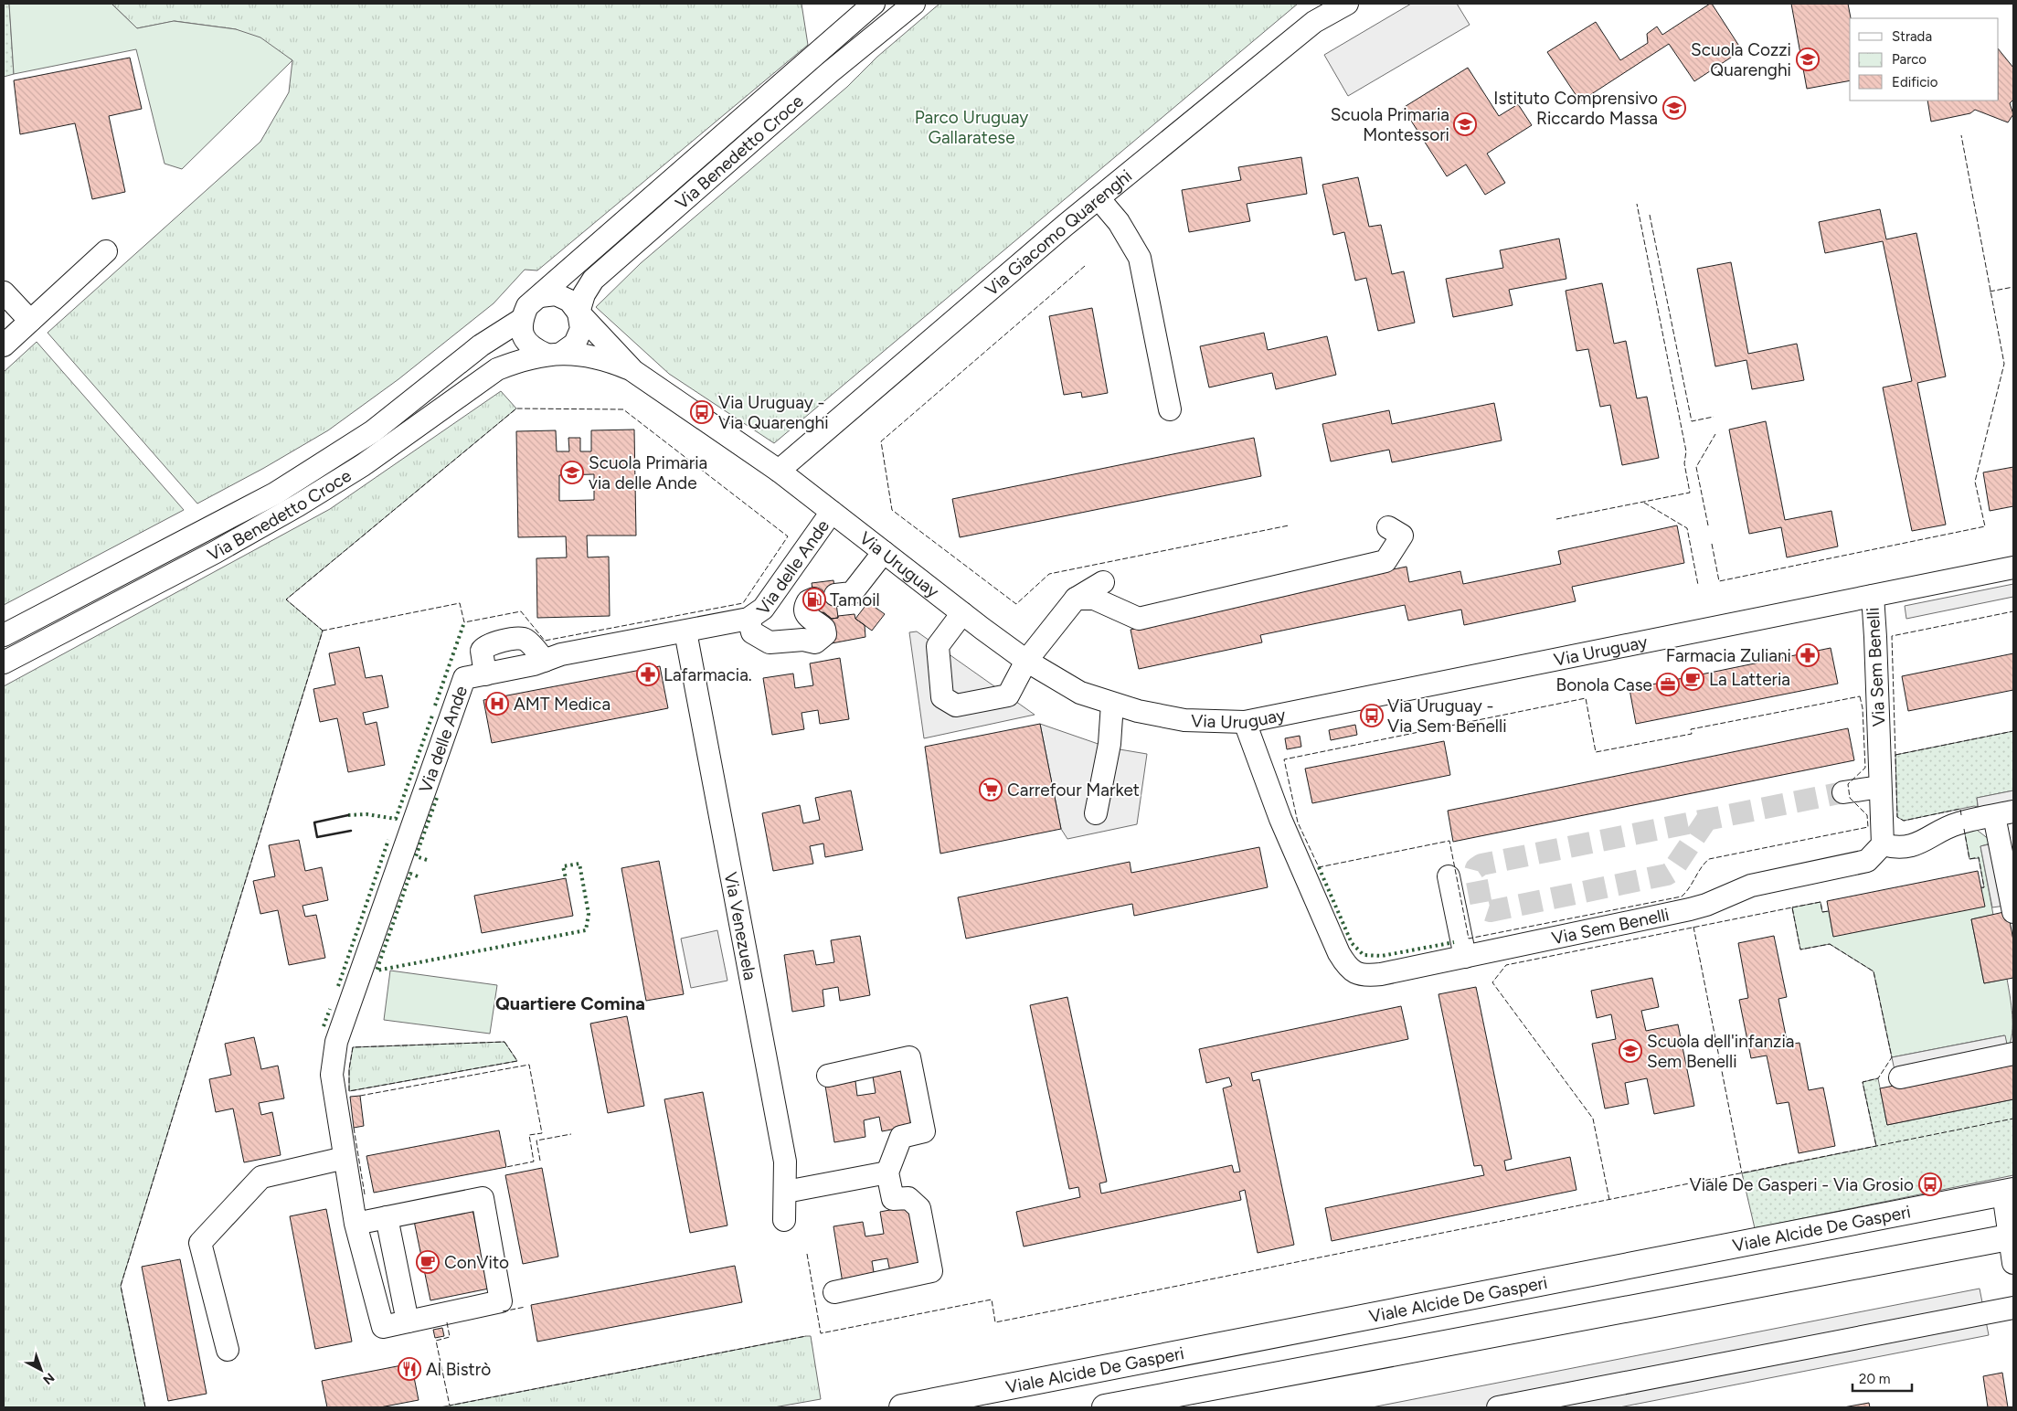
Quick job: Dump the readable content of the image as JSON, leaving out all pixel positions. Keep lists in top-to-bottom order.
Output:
{
  "streets": {
    "main road": ["Viale Alcide De Gasperi"],
    "street": [
      "Via Benedetto Croce",
      "Via Giacomo Quarenghi",
      "Via Uruguay",
      "Via delle Ande",
      "Via Sem Benelli",
      "Via Venezuela"
    ]
  },
  "crossings": [
    ["Via Benedetto Croce", "Via Uruguay"],
    ["Via Giacomo Quarenghi", "Via Uruguay"],
    ["Via Uruguay", "Via delle Ande"],
    ["Via Uruguay", "Via Sem Benelli"],
    ["Via delle Ande", "Via Venezuela"]
  ],
  "districts": ["Quartiere Comina"],
  "parks": ["Parco Uruguay Gallaratese"],
  "places": {
    "school or university": [
      "Scuola Cozzi Quarenghi",
      "Istituto Comprensivo Riccardo Massa",
      "Scuola Primaria Montessori",
      "Scuola Primaria via delle Ande",
      "Scuola dell'infanzia Sem Benelli"
    ],
    "bus stop": ["Via Uruguay - Via Quarenghi", "Via Uruguay - Via Sem Benelli", "Viale De Gasperi - Via Grosio"],
    "fuel station": ["Tamoil"],
    "pharmacy": ["Farmacia Zuliani", "Lafarmacia."],
    "cafe": ["La Latteria", "ConVito"],
    "office": ["Bonola Case"],
    "hospital": ["AMT Medica"],
    "supermarket": ["Carrefour Market"],
    "restaurant": ["Al Bistrò"]
  },
  "legend": ["Strada", "Parco", "Edificio"],
  "scale_bar": "20 m",
  "north": "bottom right"
}
